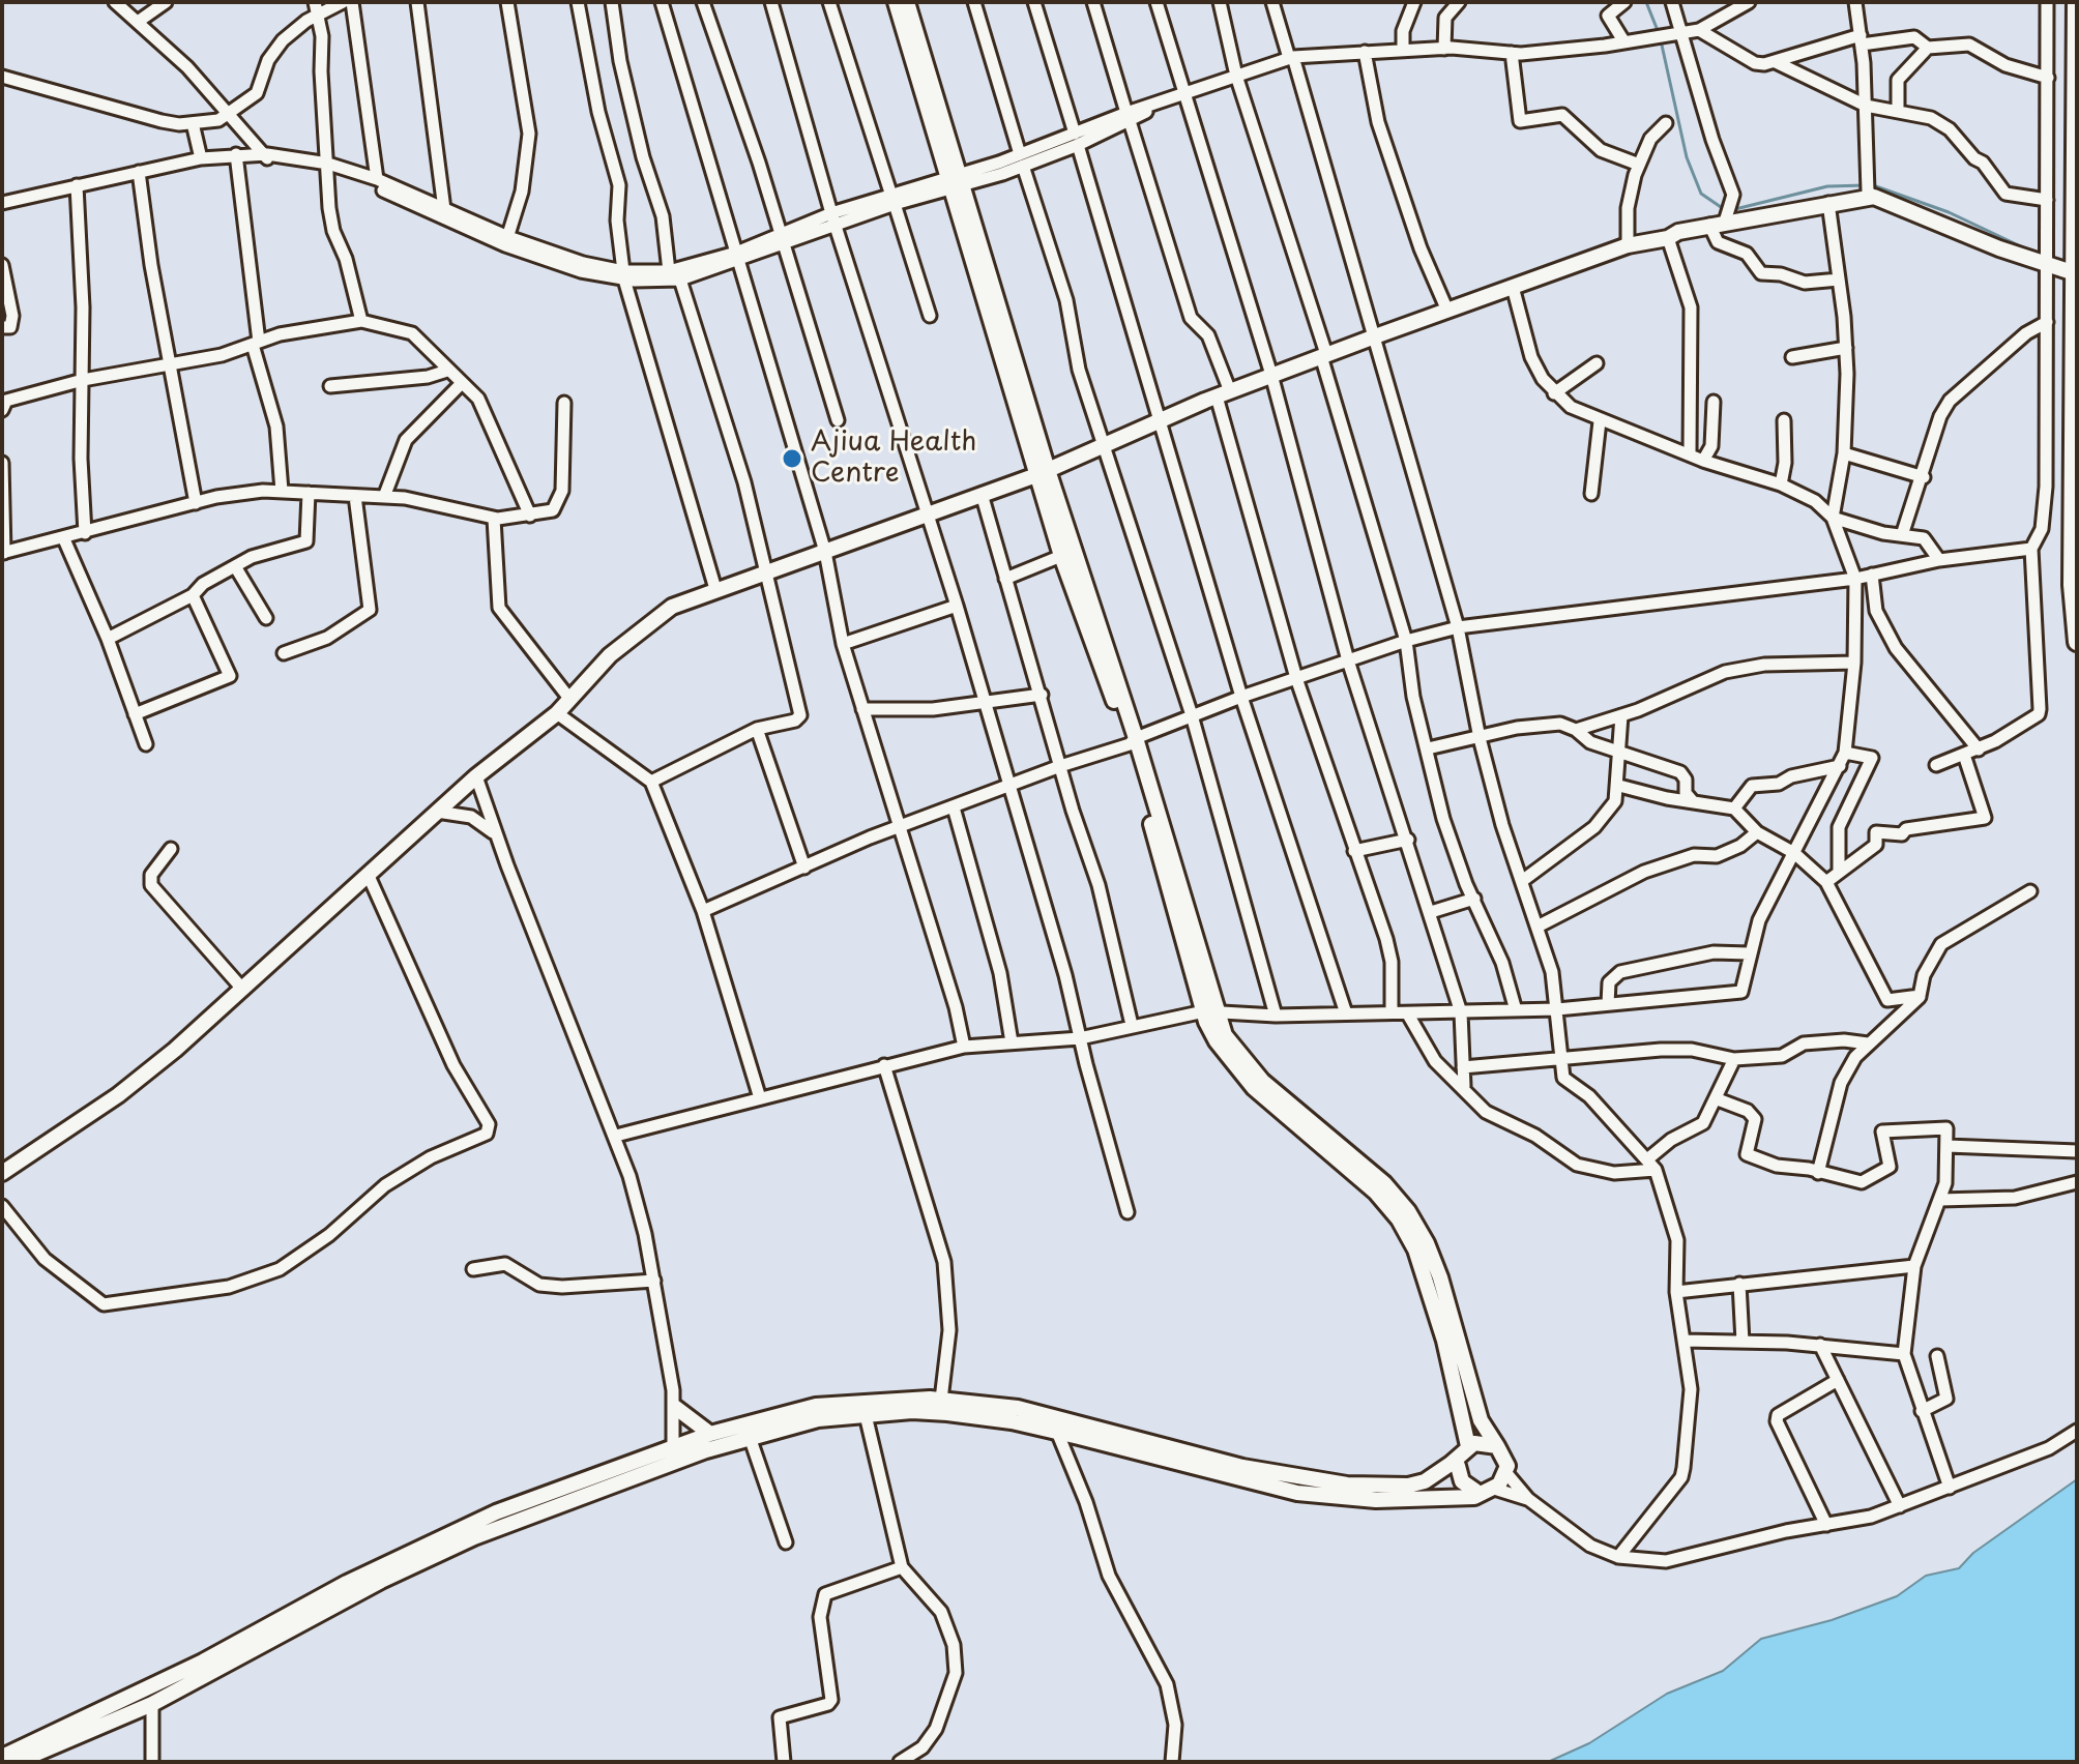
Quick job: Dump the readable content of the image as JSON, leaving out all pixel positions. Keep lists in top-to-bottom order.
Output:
{
  "places": ["Ajiua Health Centre"]
}
